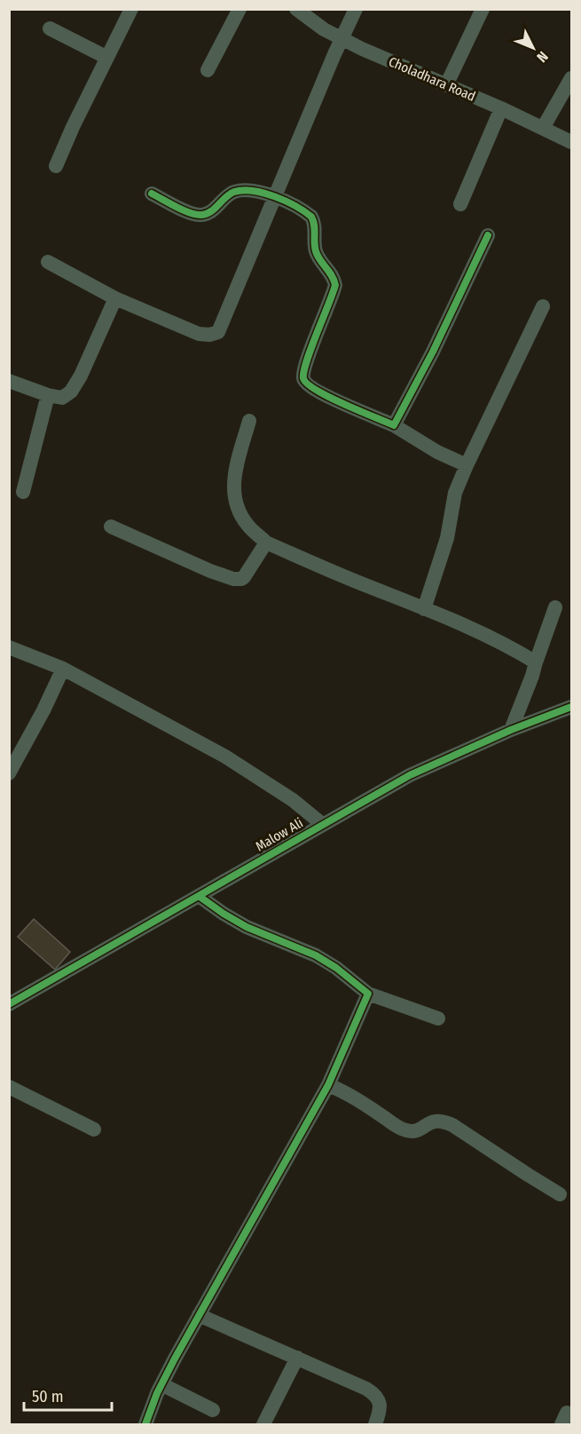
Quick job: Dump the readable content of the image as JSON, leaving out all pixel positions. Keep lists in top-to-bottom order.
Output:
{
  "streets": {
    "street": ["Choladhara Road", "Malow Ali"]
  },
  "scale_bar": "50 m",
  "north": "bottom right"
}
